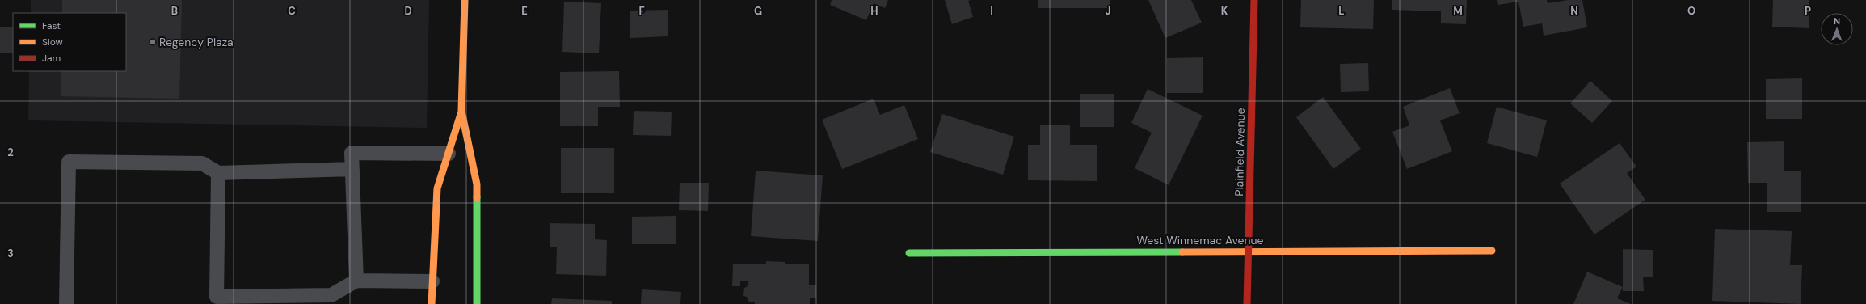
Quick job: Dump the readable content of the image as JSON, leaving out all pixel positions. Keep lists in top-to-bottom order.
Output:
{
  "streets": {
    "street": ["Plainfield Avenue", "West Winnemac Avenue"]
  },
  "crossings": [
    ["Plainfield Avenue", "West Winnemac Avenue"]
  ],
  "places": ["Regency Plaza"],
  "legend": ["Fast", "Slow", "Jam"],
  "north": "top",
  "grid": {
    "columns": [
      "B",
      "C",
      "D",
      "E",
      "F",
      "G",
      "H",
      "I",
      "J",
      "K",
      "L",
      "M",
      "N",
      "O",
      "P"
    ],
    "rows": ["2", "3"]
  }
}
